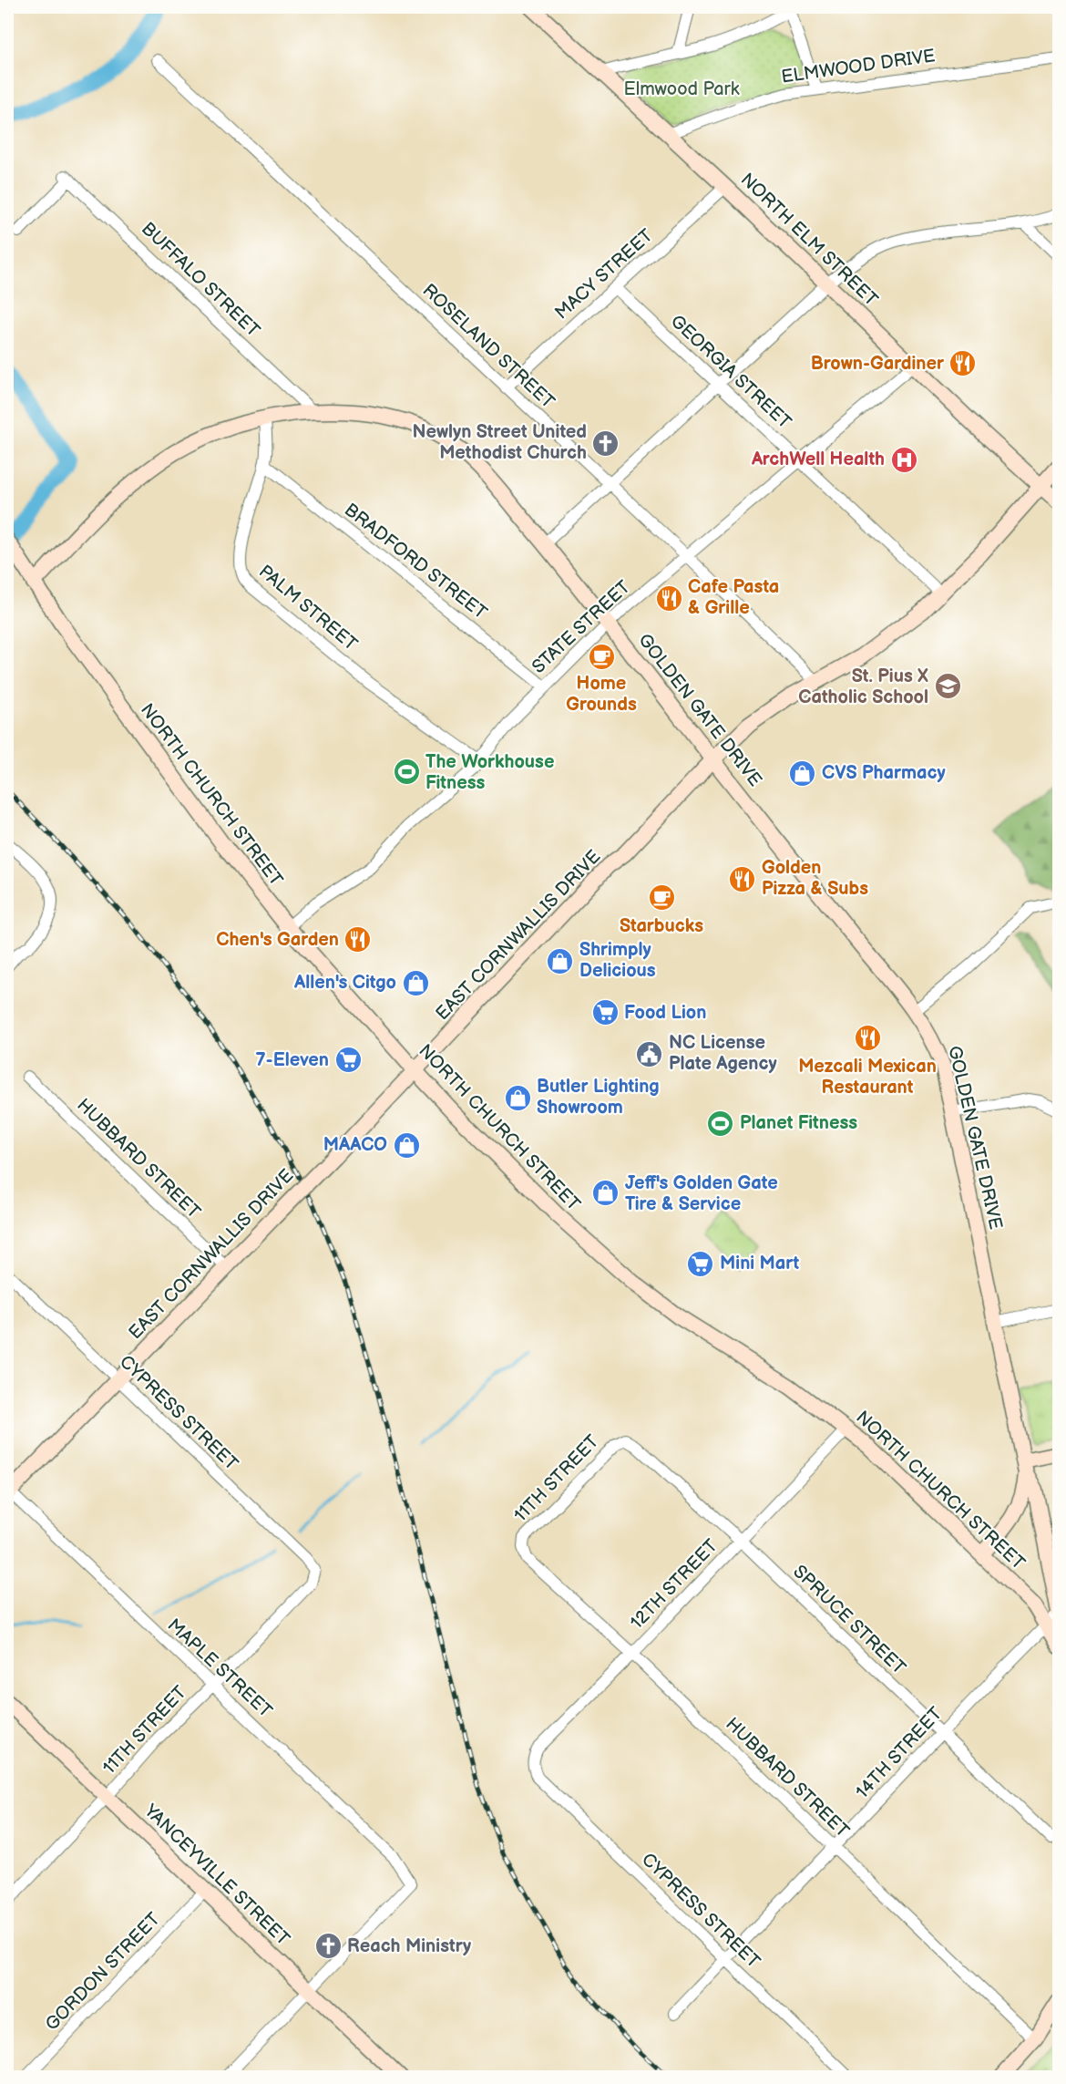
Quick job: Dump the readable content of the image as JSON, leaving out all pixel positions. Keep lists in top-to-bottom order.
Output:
{
  "streets": {
    "main road": [
      "NORTH ELM STREET",
      "GOLDEN GATE DRIVE",
      "NORTH CHURCH STREET",
      "EAST CORNWALLIS DRIVE",
      "YANCEYVILLE STREET"
    ],
    "street": [
      "ELMWOOD DRIVE",
      "MACY STREET",
      "BUFFALO STREET",
      "ROSELAND STREET",
      "GEORGIA STREET",
      "BRADFORD STREET",
      "PALM STREET",
      "STATE STREET",
      "HUBBARD STREET",
      "CYPRESS STREET",
      "11TH STREET",
      "12TH STREET",
      "SPRUCE STREET",
      "MAPLE STREET",
      "14TH STREET",
      "GORDON STREET"
    ]
  },
  "crossings": [
    ["ELMWOOD DRIVE", "NORTH ELM STREET"],
    ["NORTH ELM STREET", "MACY STREET"],
    ["NORTH ELM STREET", "STATE STREET"],
    ["NORTH ELM STREET", "EAST CORNWALLIS DRIVE"],
    ["MACY STREET", "ROSELAND STREET"],
    ["MACY STREET", "GEORGIA STREET"],
    ["BUFFALO STREET", "GOLDEN GATE DRIVE"],
    ["ROSELAND STREET", "STATE STREET"],
    ["ROSELAND STREET", "EAST CORNWALLIS DRIVE"],
    ["GEORGIA STREET", "STATE STREET"],
    ["GEORGIA STREET", "EAST CORNWALLIS DRIVE"],
    ["BRADFORD STREET", "PALM STREET"],
    ["BRADFORD STREET", "STATE STREET"],
    ["PALM STREET", "STATE STREET"],
    ["PALM STREET", "GOLDEN GATE DRIVE"],
    ["STATE STREET", "GOLDEN GATE DRIVE"],
    ["STATE STREET", "NORTH CHURCH STREET"],
    ["GOLDEN GATE DRIVE", "NORTH CHURCH STREET"],
    ["GOLDEN GATE DRIVE", "EAST CORNWALLIS DRIVE"],
    ["GOLDEN GATE DRIVE", "14TH STREET"],
    ["NORTH CHURCH STREET", "EAST CORNWALLIS DRIVE"],
    ["NORTH CHURCH STREET", "12TH STREET"],
    ["NORTH CHURCH STREET", "14TH STREET"],
    ["EAST CORNWALLIS DRIVE", "HUBBARD STREET"],
    ["EAST CORNWALLIS DRIVE", "CYPRESS STREET"],
    ["EAST CORNWALLIS DRIVE", "MAPLE STREET"],
    ["HUBBARD STREET", "11TH STREET"],
    ["HUBBARD STREET", "12TH STREET"],
    ["HUBBARD STREET", "14TH STREET"],
    ["CYPRESS STREET", "11TH STREET"],
    ["CYPRESS STREET", "12TH STREET"],
    ["CYPRESS STREET", "14TH STREET"],
    ["11TH STREET", "SPRUCE STREET"],
    ["11TH STREET", "MAPLE STREET"],
    ["11TH STREET", "YANCEYVILLE STREET"],
    ["12TH STREET", "SPRUCE STREET"],
    ["SPRUCE STREET", "14TH STREET"],
    ["MAPLE STREET", "YANCEYVILLE STREET"],
    ["YANCEYVILLE STREET", "GORDON STREET"]
  ],
  "parks": ["Elmwood Park"],
  "places": {
    "restaurant": [
      "Brown-Gardiner",
      "Cafe Pasta & Grille",
      "Golden Pizza & Subs",
      "Chen's Garden",
      "Mezcali Mexican Restaurant"
    ],
    "church": ["Newlyn Street United Methodist Church", "Reach Ministry"],
    "hospital": ["ArchWell Health"],
    "cafe": ["Home Grounds", "Starbucks"],
    "school or university": ["St. Pius X Catholic School"],
    "sports": ["The Workhouse Fitness", "Planet Fitness"],
    "shop": [
      "CVS Pharmacy",
      "Shrimply Delicious",
      "Allen's Citgo",
      "Butler Lighting Showroom",
      "MAACO",
      "Jeff's Golden Gate Tire & Service"
    ],
    "supermarket": ["Food Lion", "7-Eleven", "Mini Mart"],
    "public building": ["NC License Plate Agency"]
  }
}
